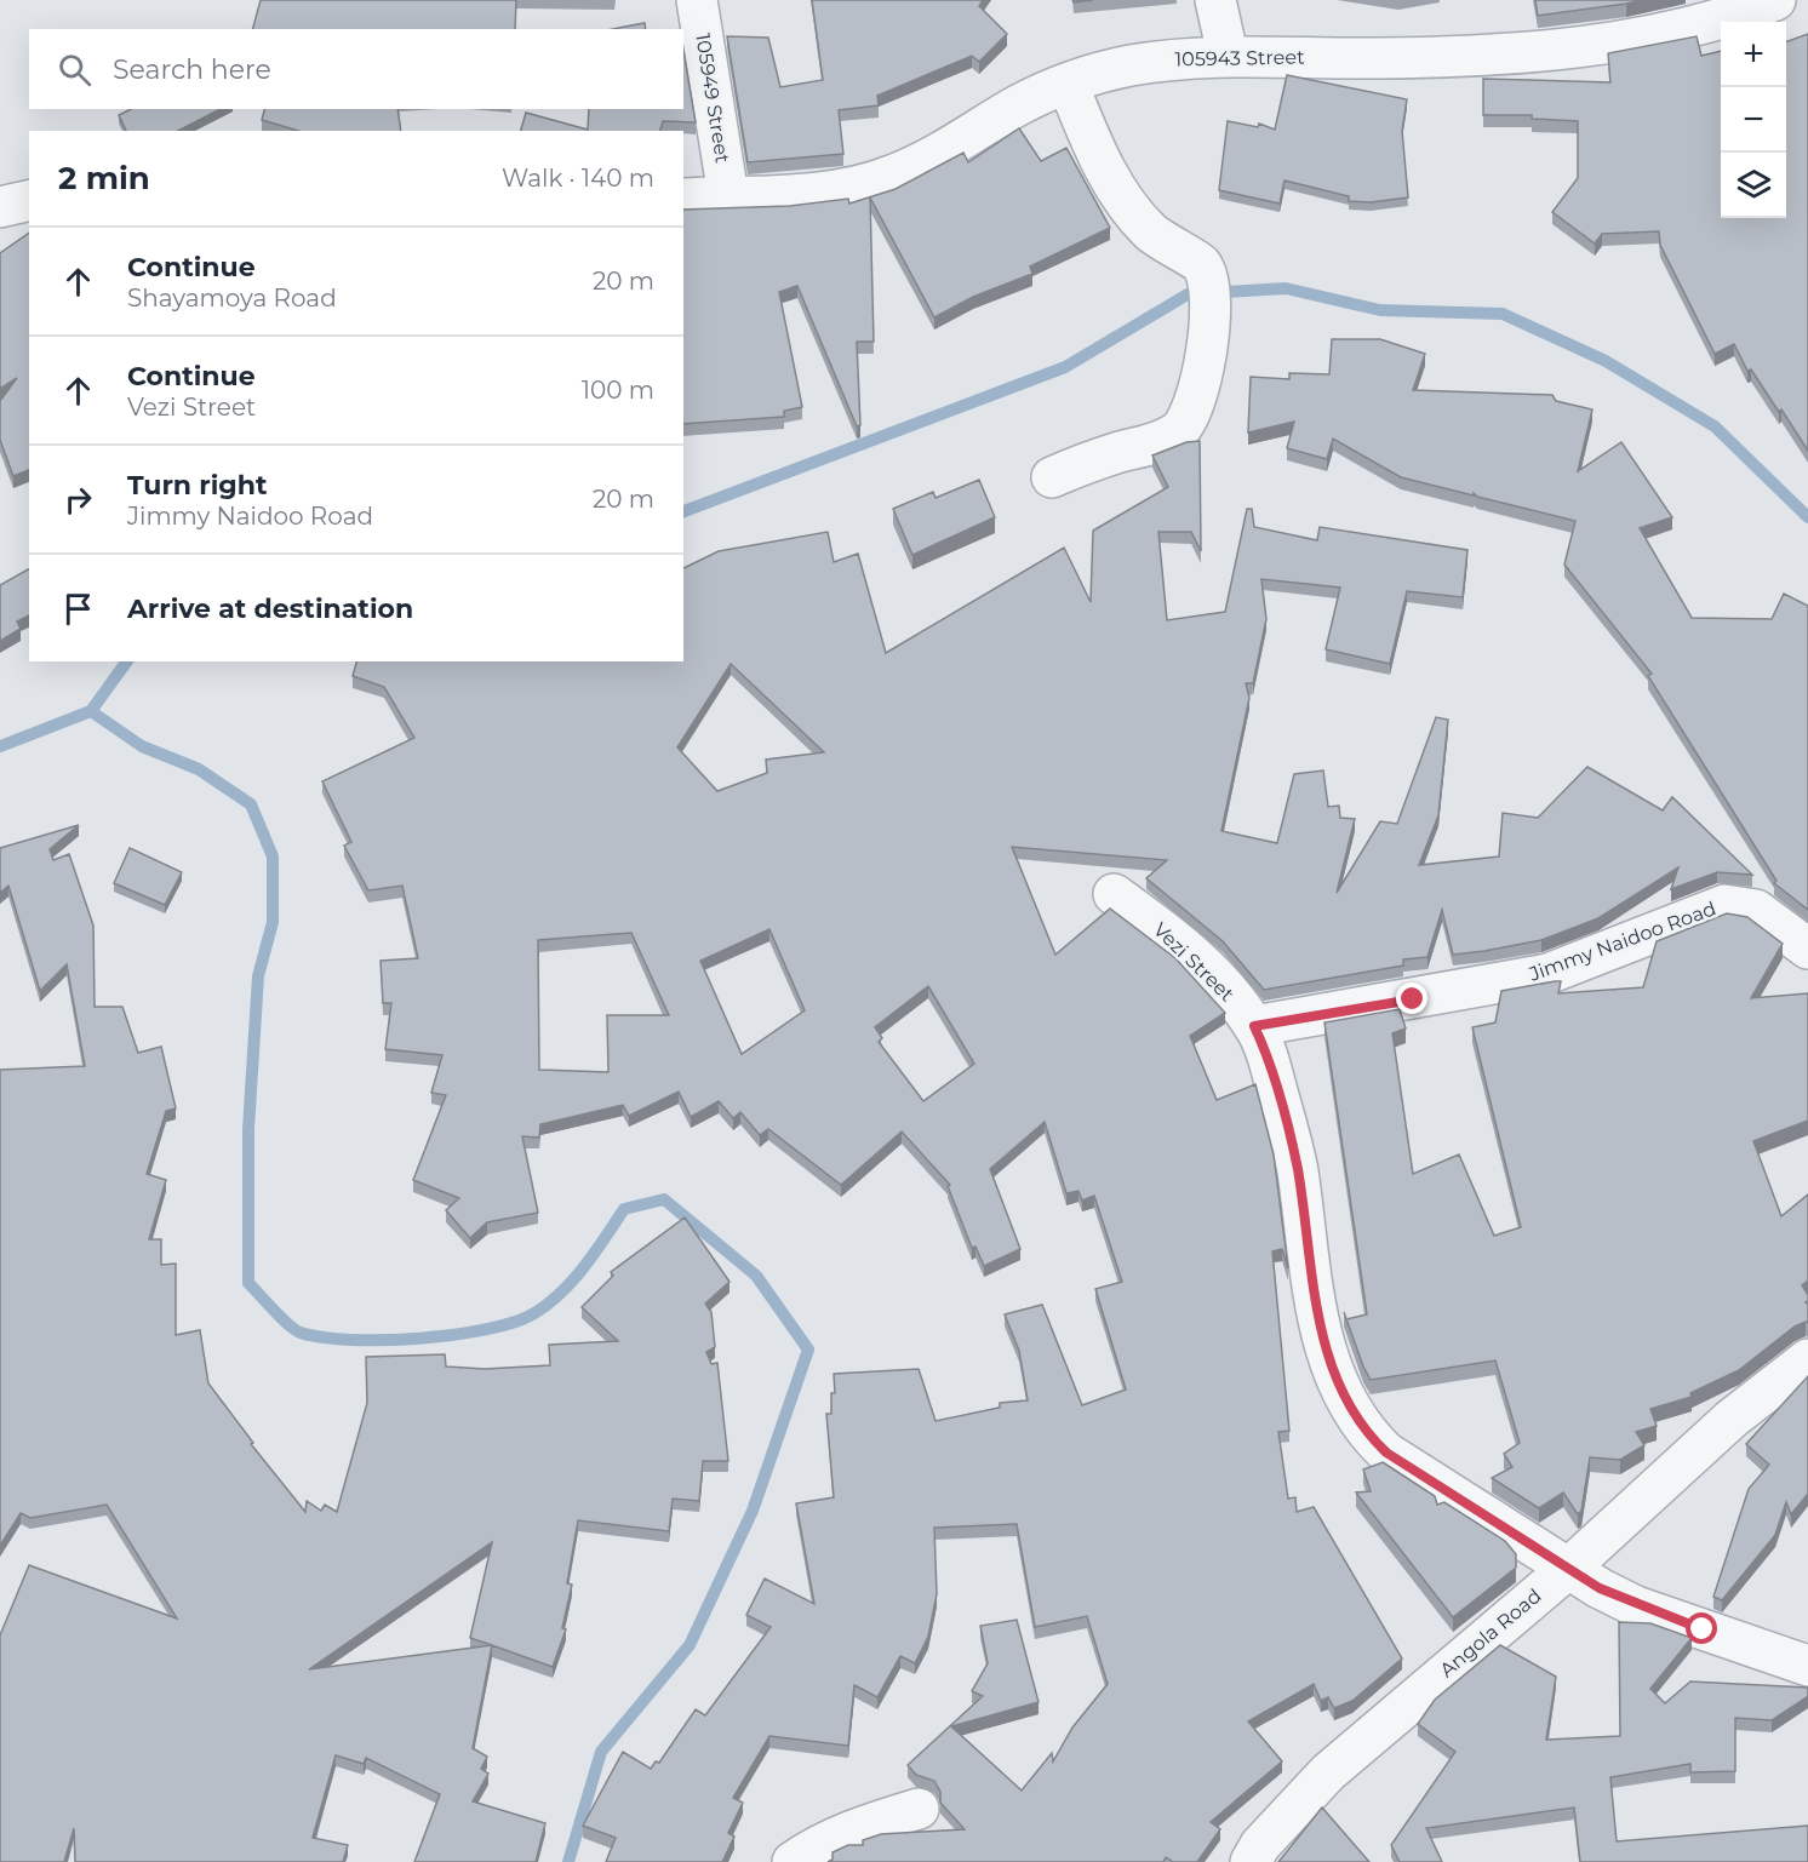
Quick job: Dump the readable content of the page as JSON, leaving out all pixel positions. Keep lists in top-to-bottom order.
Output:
{
  "streets": {
    "street": [
      "105943 Street",
      "105949 Street",
      "Jimmy Naidoo Road",
      "Vezi Street",
      "Angola Road"
    ]
  },
  "crossings": [
    ["105943 Street", "105949 Street"],
    ["Jimmy Naidoo Road", "Vezi Street"],
    ["Vezi Street", "Angola Road"]
  ],
  "page": {
    "map_buttons": ["+", "−"],
    "search": "Search here",
    "heading": ["2 min", "Walk · 140 m"],
    "list": [
      ["Continue", "Shayamoya Road", "20 m"],
      ["Continue", "Vezi Street", "100 m"],
      ["Turn right", "Jimmy Naidoo Road", "20 m"],
      "Arrive at destination"
    ]
  }
}
